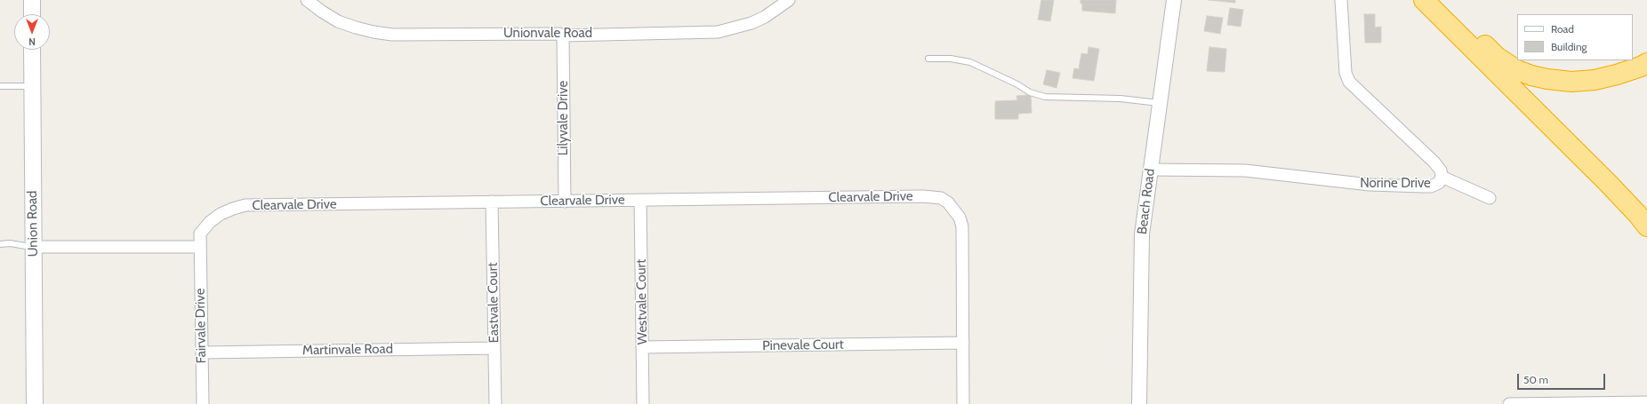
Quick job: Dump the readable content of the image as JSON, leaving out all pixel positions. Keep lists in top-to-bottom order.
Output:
{
  "streets": {
    "main road": ["Union Road"],
    "street": [
      "Unionvale Road",
      "Lilyvale Drive",
      "Norine Drive",
      "Clearvale Drive",
      "Beach Road",
      "Westvale Court",
      "Eastvale Court",
      "Fairvale Drive",
      "Pinevale Court",
      "Martinvale Road"
    ]
  },
  "crossings": [
    ["Unionvale Road", "Lilyvale Drive"],
    ["Lilyvale Drive", "Clearvale Drive"],
    ["Norine Drive", "Beach Road"],
    ["Clearvale Drive", "Westvale Court"],
    ["Clearvale Drive", "Eastvale Court"],
    ["Clearvale Drive", "Fairvale Drive"],
    ["Clearvale Drive", "Pinevale Court"],
    ["Westvale Court", "Pinevale Court"],
    ["Eastvale Court", "Martinvale Road"],
    ["Fairvale Drive", "Martinvale Road"]
  ],
  "legend": ["Road", "Building"],
  "scale_bar": "50 m",
  "north": "bottom"
}
